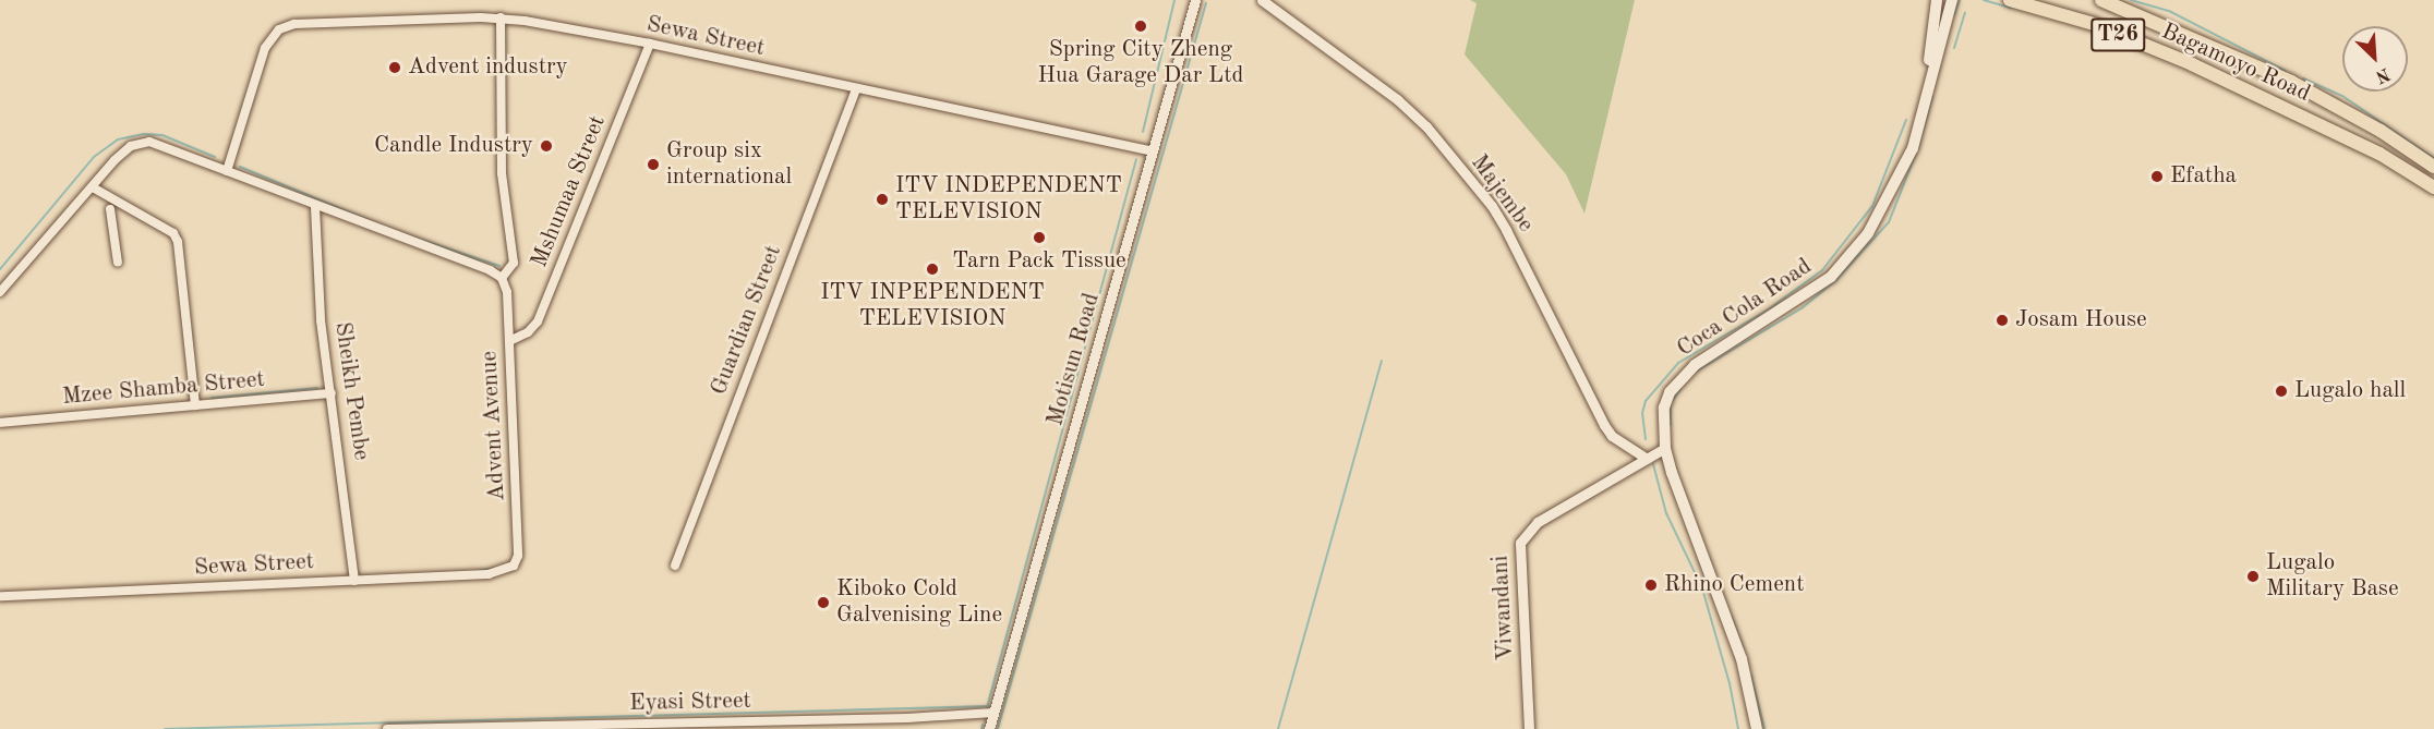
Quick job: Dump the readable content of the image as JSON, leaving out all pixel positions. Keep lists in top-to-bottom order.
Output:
{
  "streets": {
    "highway": ["T26", "Bagamoyo Road"],
    "main road": ["Coca Cola Road"],
    "street": [
      "Sewa Street",
      "Mshumaa Street",
      "Majembe",
      "Guardian Street",
      "Motisun Road",
      "Mzee Shamba Street",
      "Sheikh Pembe",
      "Advent Avenue",
      "Viwandani",
      "Eyasi Street"
    ]
  },
  "crossings": [
    ["Sewa Street", "Mshumaa Street"],
    ["Sewa Street", "Guardian Street"],
    ["Sewa Street", "Motisun Road"],
    ["Sewa Street", "Sheikh Pembe"],
    ["Sewa Street", "Advent Avenue"],
    ["Mshumaa Street", "Advent Avenue"],
    ["Majembe", "Viwandani"],
    ["Coca Cola Road", "Viwandani"],
    ["Motisun Road", "Eyasi Street"],
    ["Mzee Shamba Street", "Sheikh Pembe"]
  ],
  "places": [
    "Spring City Zheng Hua Garage Dar Ltd",
    "Advent industry",
    "Candle Industry",
    "Group six international",
    "Efatha",
    "ITV INDEPENDENT TELEVISION",
    "Tarn Pack Tissue",
    "ITV INPEPENDENT TELEVISION",
    "Josam House",
    "Lugalo hall",
    "Lugalo Military Base",
    "Rhino Cement",
    "Kiboko Cold Galvenising Line"
  ],
  "north": "bottom right"
}
